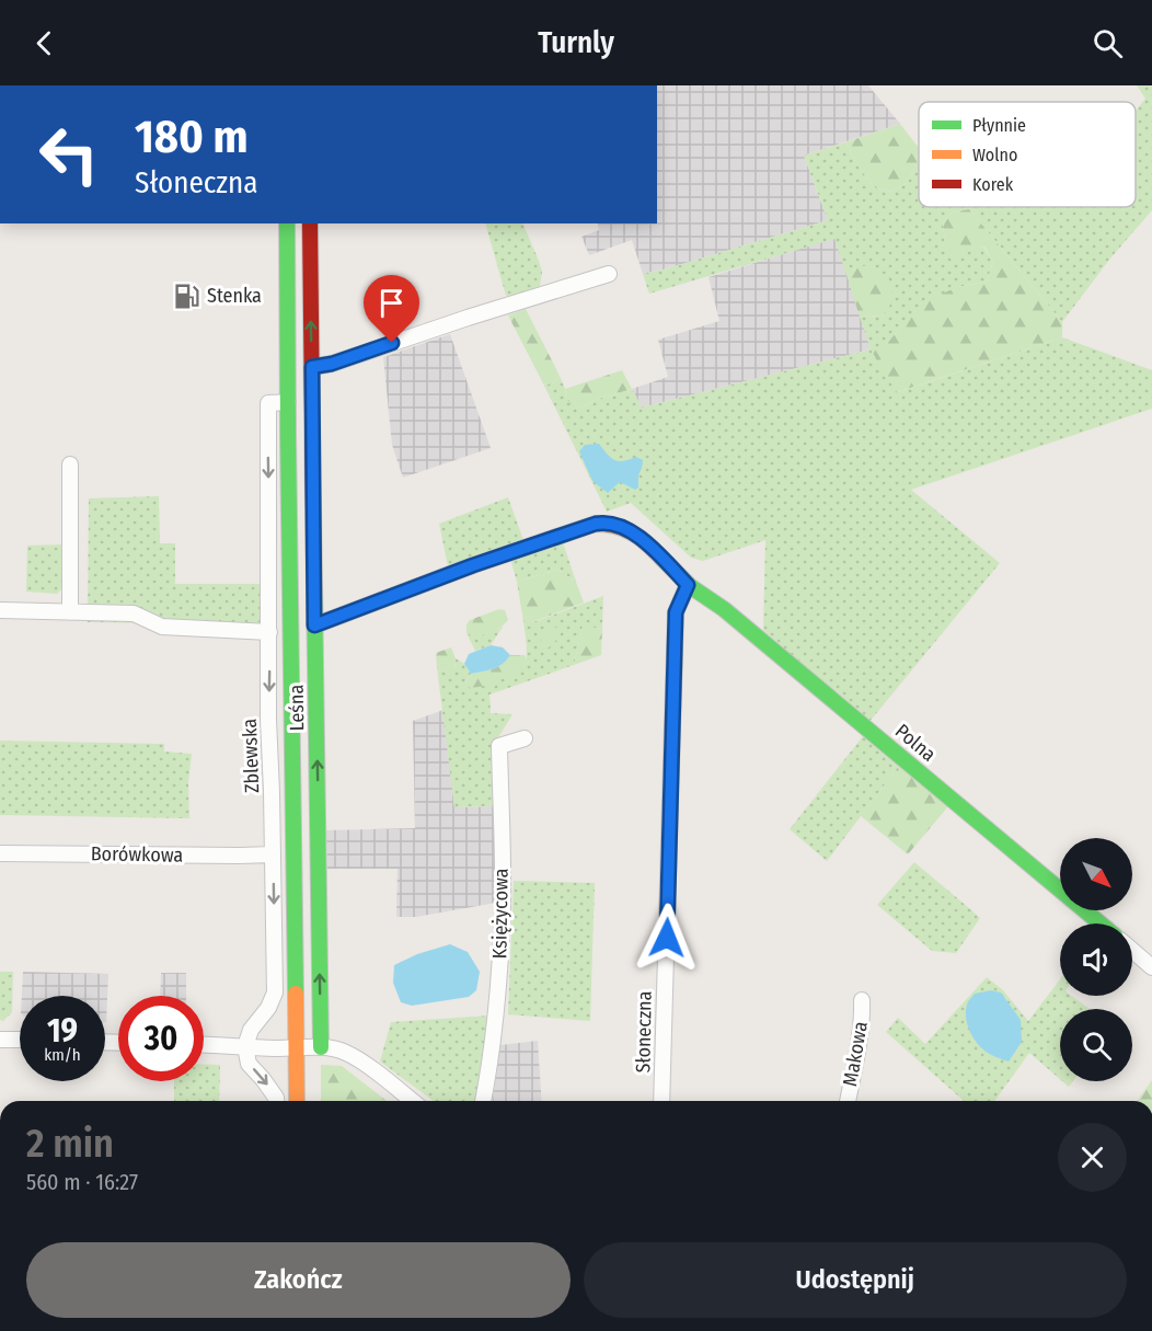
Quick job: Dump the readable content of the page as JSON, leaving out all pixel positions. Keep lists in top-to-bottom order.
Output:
{
  "streets": {
    "street": [
      "Leśna",
      "Polna",
      "Zblewska",
      "Borówkowa",
      "Księżycowa",
      "Słoneczna",
      "Makowa"
    ]
  },
  "crossings": [
    ["Polna", "Słoneczna"],
    ["Zblewska", "Borówkowa"]
  ],
  "one_way": ["Leśna"],
  "places": {
    "fuel station": ["Stenka"]
  },
  "legend": ["Płynnie", "Wolno", "Korek"],
  "north": "bottom right",
  "page": {
    "header": "Turnly",
    "turn": ["180 m", "Słoneczna"],
    "speed": "19 km/h",
    "limit": "30",
    "heading": ["2 min", "560 m · 16:27"],
    "buttons": ["Zakończ", "Udostępnij"]
  }
}
